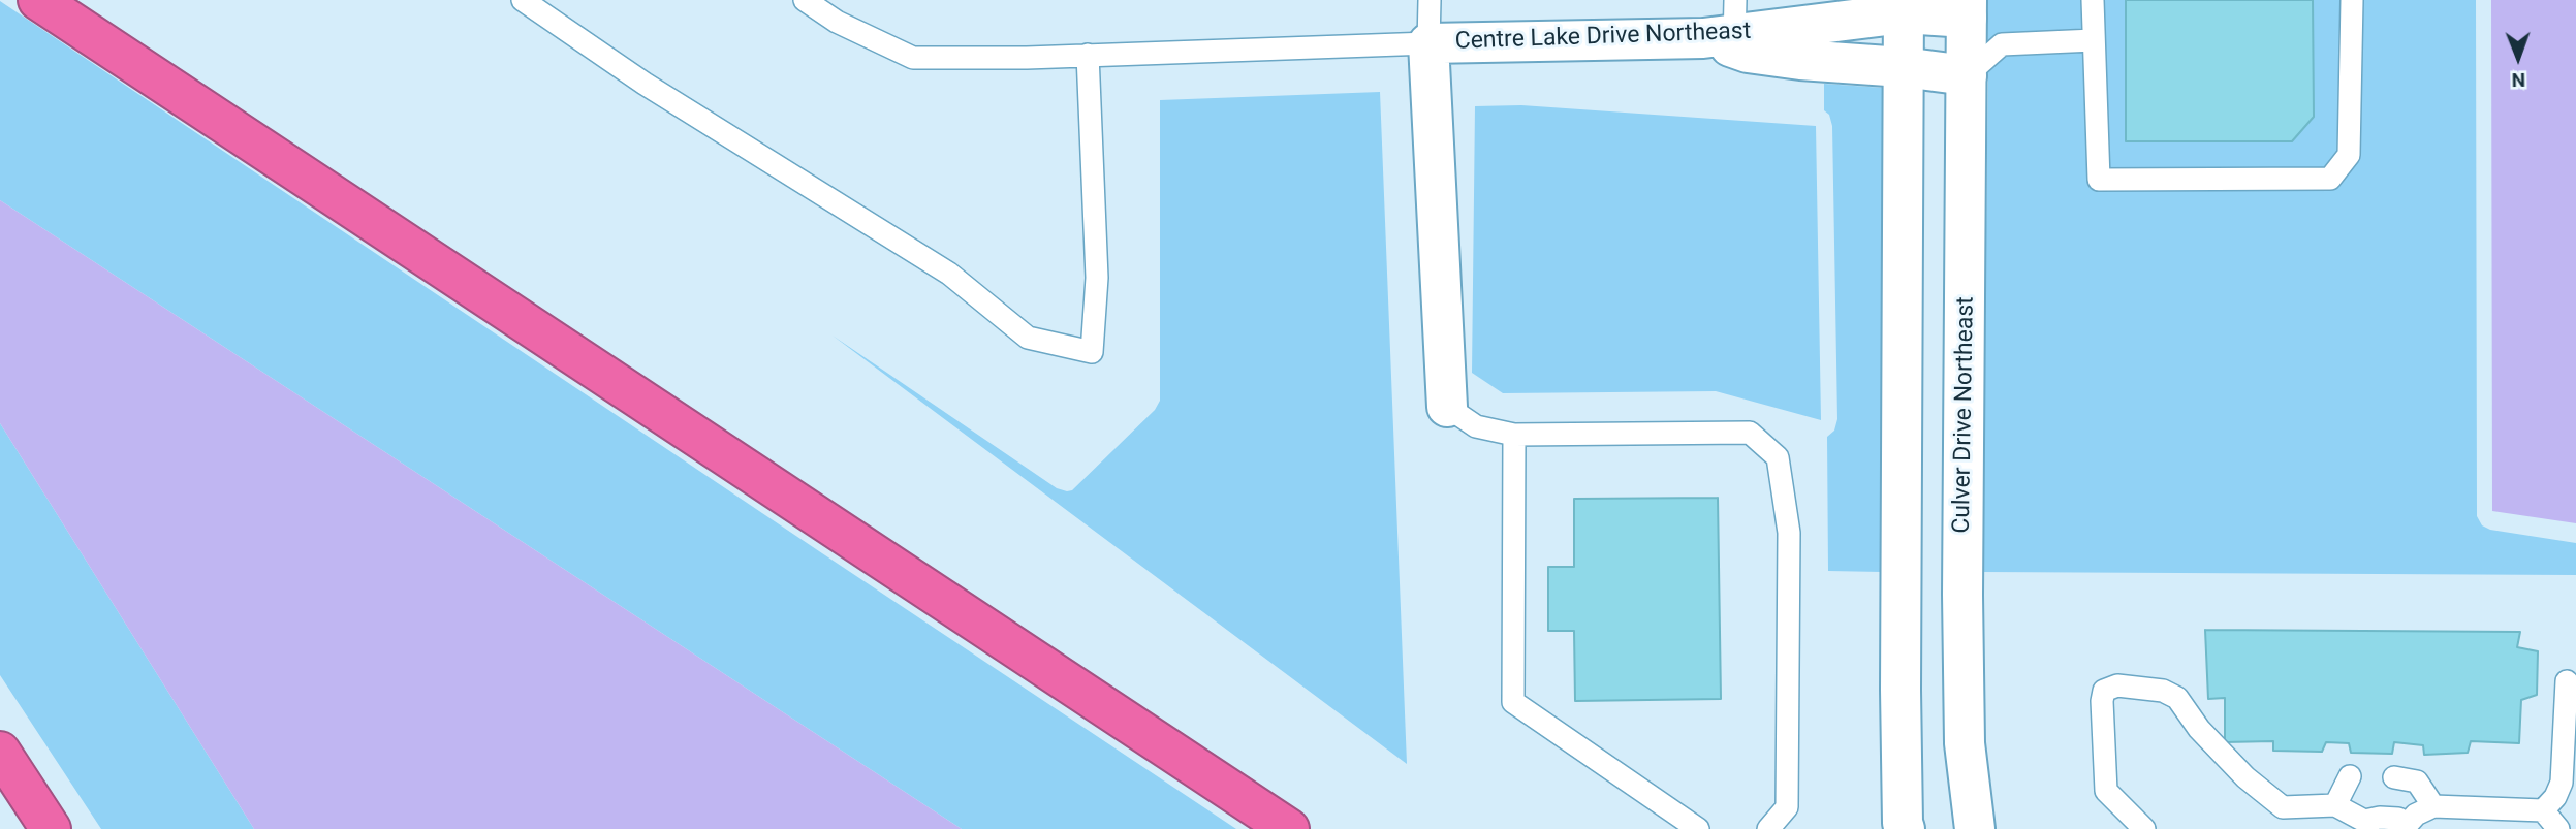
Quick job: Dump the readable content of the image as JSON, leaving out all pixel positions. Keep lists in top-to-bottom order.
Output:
{
  "streets": {
    "street": ["Centre Lake Drive Northeast", "Culver Drive Northeast"]
  },
  "crossings": [
    ["Centre Lake Drive Northeast", "Culver Drive Northeast"]
  ],
  "north": "bottom"
}
